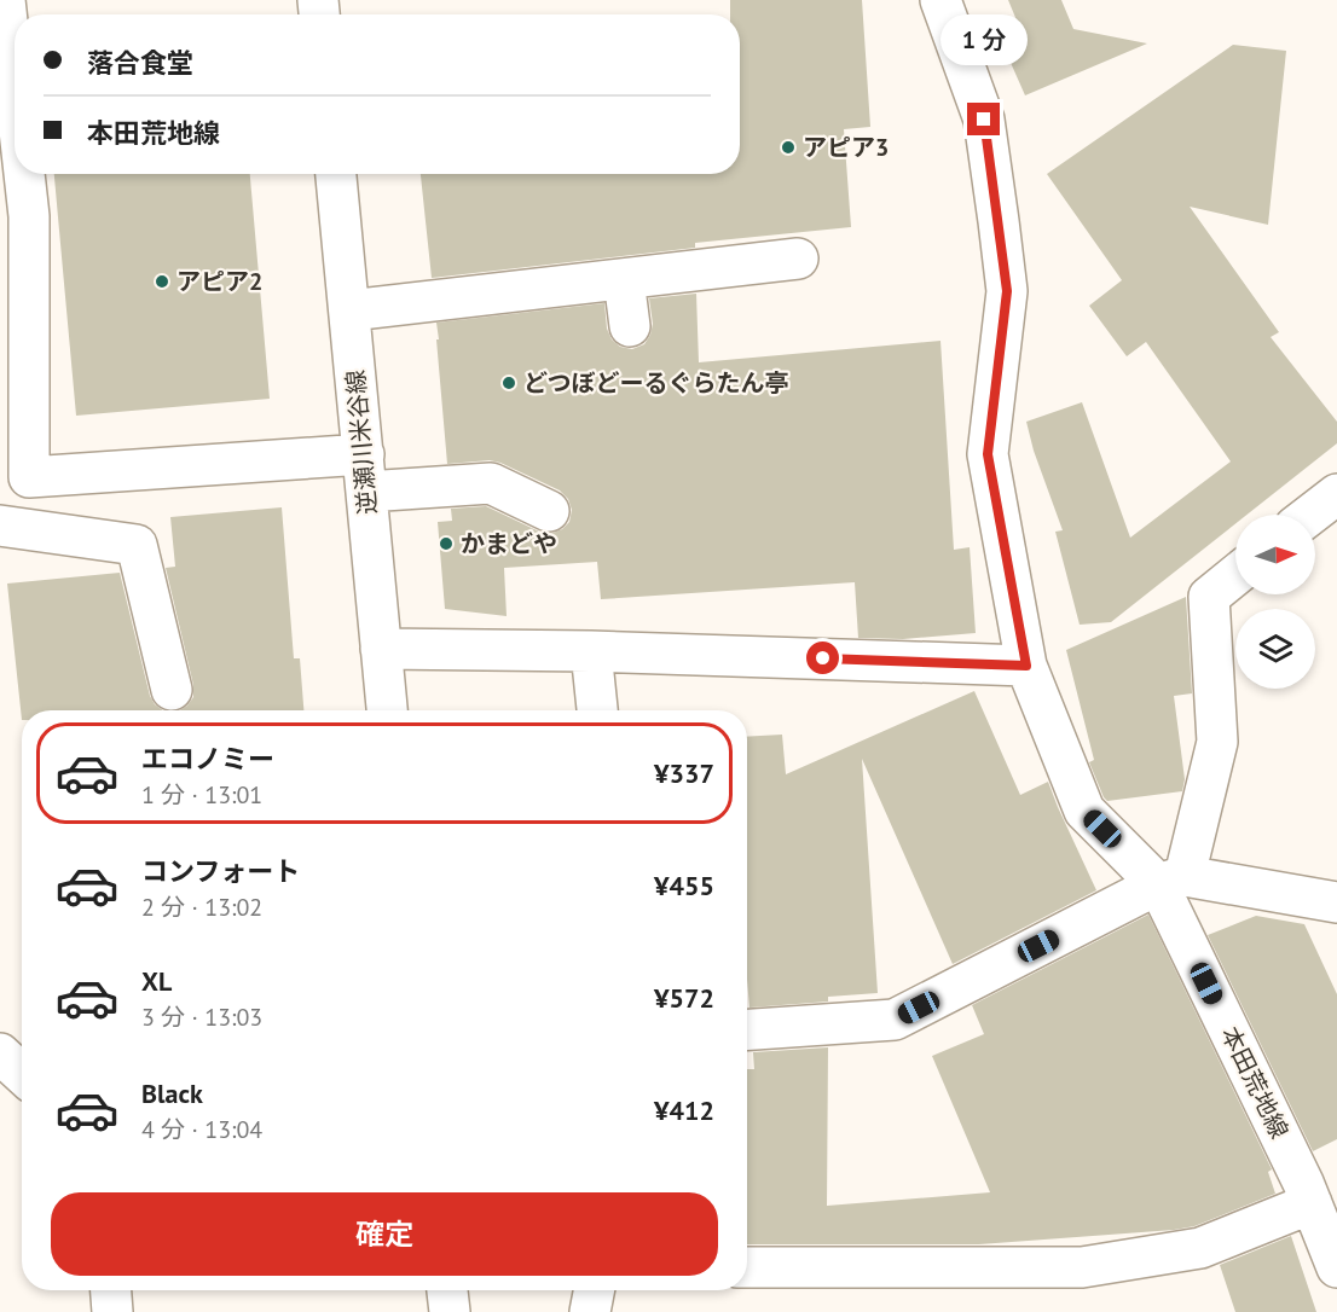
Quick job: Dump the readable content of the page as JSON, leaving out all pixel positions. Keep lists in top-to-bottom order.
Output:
{
  "streets": {
    "street": ["逆瀬川米谷線", "本田荒地線"]
  },
  "places": [
    "アピア3",
    "アピア2",
    "どつぼどーるぐらたん亭",
    "かまどや"
  ],
  "north": "right",
  "page": {
    "bubble": "1 分",
    "banner": ["落合食堂", "本田荒地線"],
    "list": [
      {
        "name": "エコノミー",
        "note": "1 分 · 13:01",
        "value": "¥337"
      },
      {
        "name": "コンフォート",
        "note": "2 分 · 13:02",
        "value": "¥455"
      },
      {
        "name": "XL",
        "note": "3 分 · 13:03",
        "value": "¥572"
      },
      {
        "name": "Black",
        "note": "4 分 · 13:04",
        "value": "¥412"
      }
    ],
    "buttons": "確定"
  }
}
